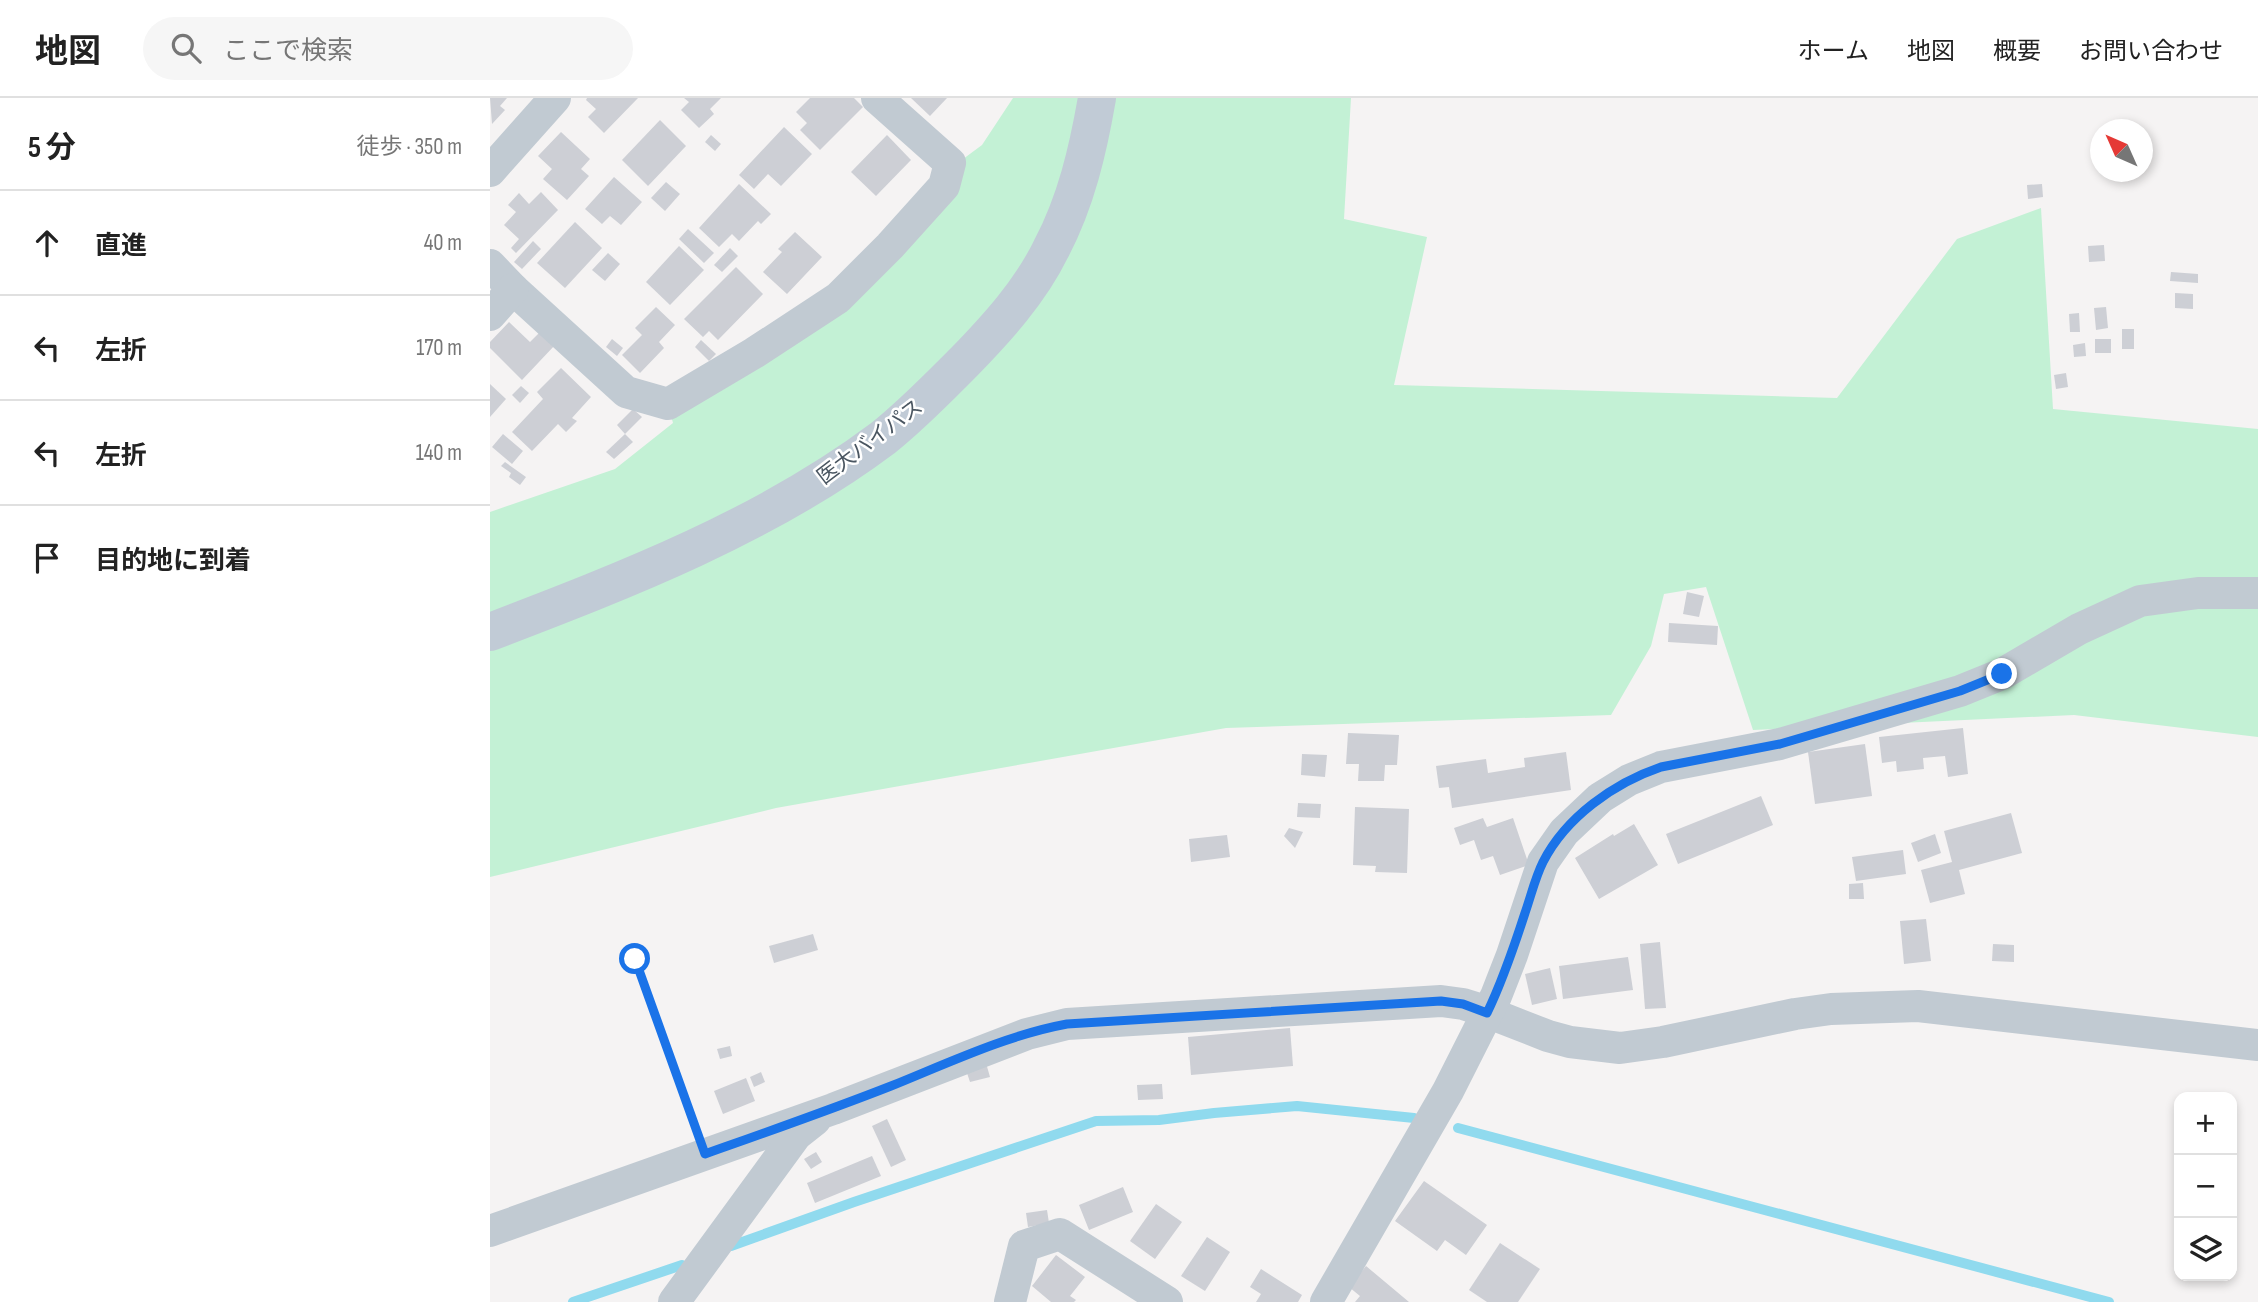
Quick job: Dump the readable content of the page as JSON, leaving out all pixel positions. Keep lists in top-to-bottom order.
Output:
{
  "streets": {
    "main road": ["医大バイパス"]
  },
  "north": "top left",
  "page": {
    "header": "地図",
    "search": "ここで検索",
    "nav": [
      "ホーム",
      "地図",
      "概要",
      "お問い合わせ"
    ],
    "heading": ["5 分", "徒歩 · 350 m"],
    "list": [
      ["直進", "40 m"],
      ["左折", "170 m"],
      ["左折", "140 m"],
      "目的地に到着"
    ],
    "map_buttons": ["+", "−"]
  }
}
